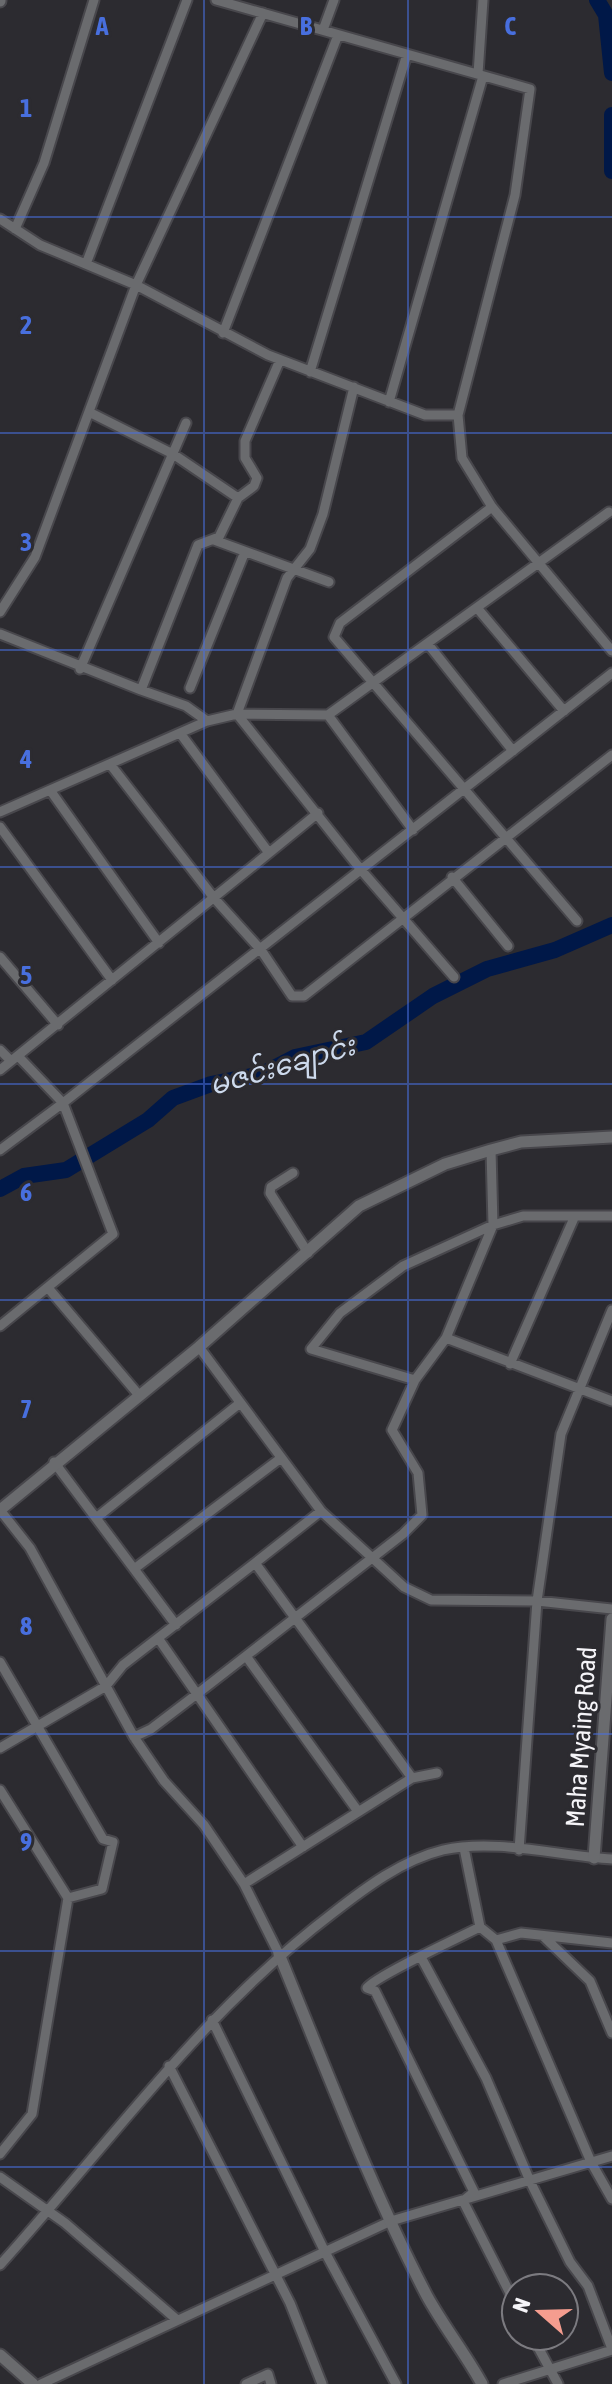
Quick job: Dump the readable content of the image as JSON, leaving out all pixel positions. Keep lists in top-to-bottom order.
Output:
{
  "streets": {
    "street": ["Maha Myaing Road"]
  },
  "water": ["မဇင်းချောင်း"],
  "north": "left",
  "grid": {
    "columns": ["A", "B", "C"],
    "rows": [
      "1",
      "2",
      "3",
      "4",
      "5",
      "6",
      "7",
      "8",
      "9"
    ]
  }
}
